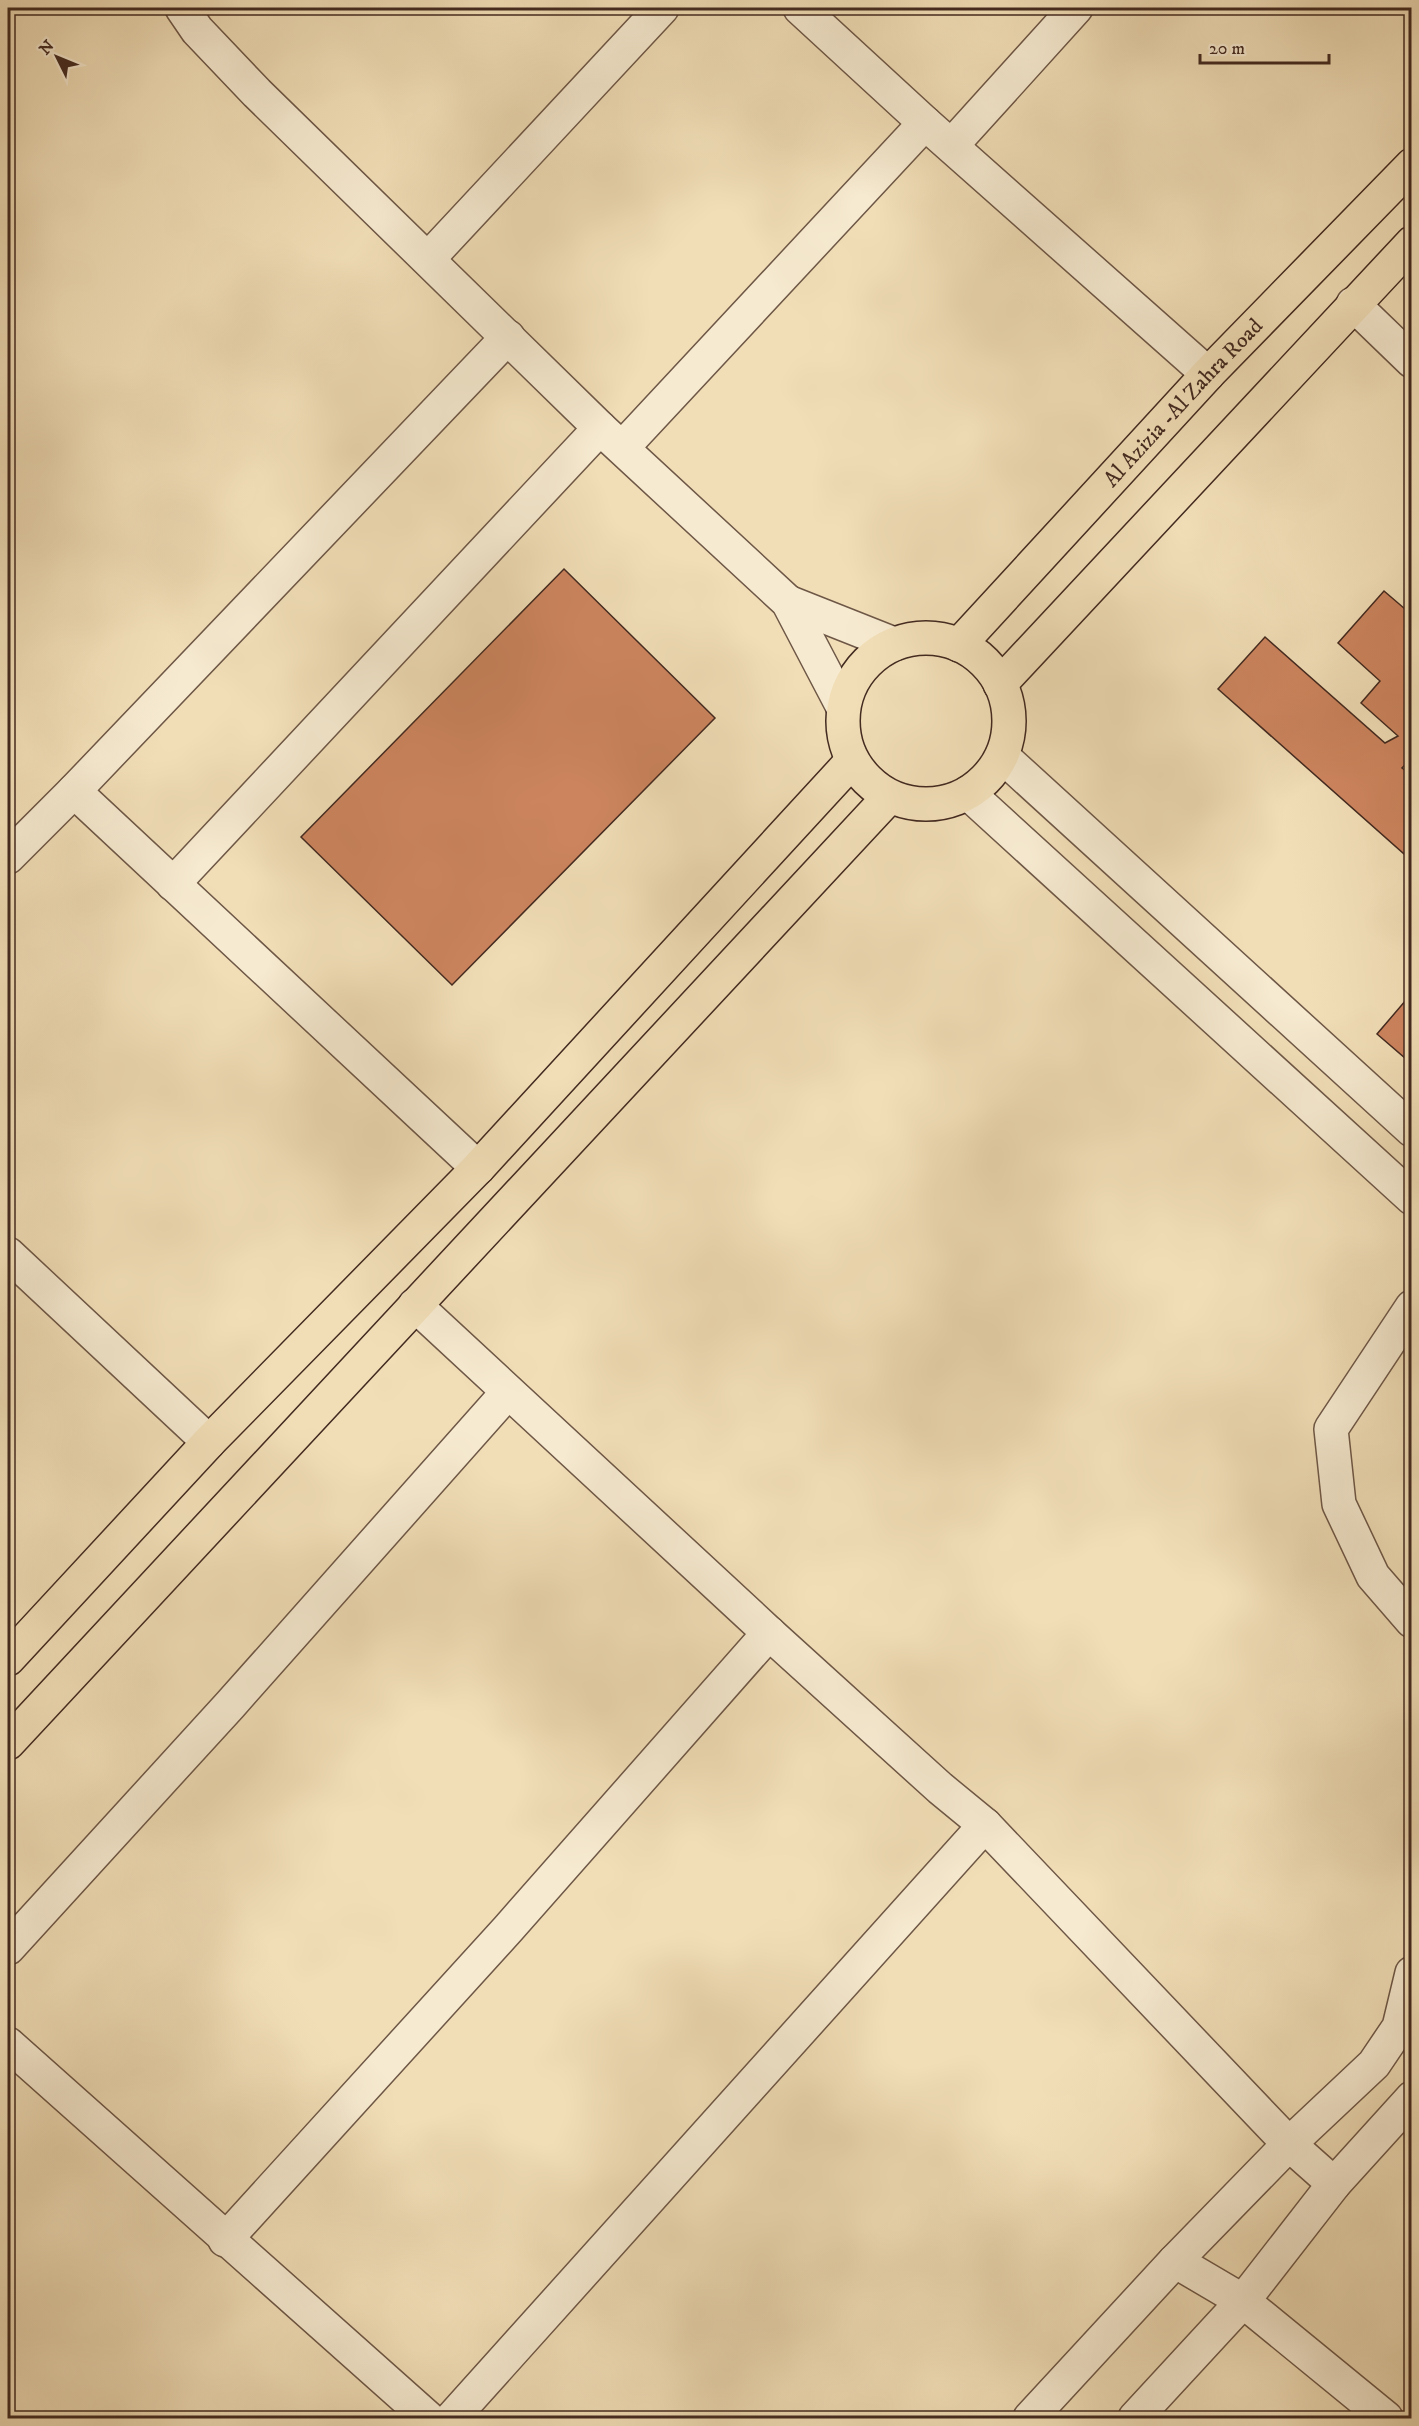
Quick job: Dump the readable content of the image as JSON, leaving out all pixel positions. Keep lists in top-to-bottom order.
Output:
{
  "streets": {
    "main road": ["Al Azizia -Al Zahra Road"]
  },
  "scale_bar": "20 m",
  "north": "top left"
}
